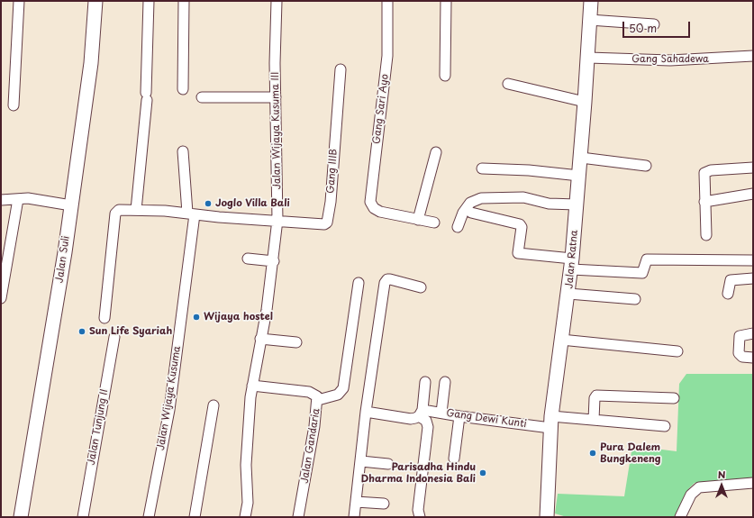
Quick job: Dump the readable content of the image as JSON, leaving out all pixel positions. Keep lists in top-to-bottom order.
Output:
{
  "streets": {
    "main road": ["Jalan Suli", "Jalan Ratna"],
    "street": [
      "Gang Sahadewa",
      "Gang Sari Ayo",
      "Jalan Wijaya Kusuma III",
      "Gang IIIB",
      "Jalan Wijaya Kusuma",
      "Gang Dewi Kunti",
      "Jalan Tunjung II",
      "Jalan Gandaria"
    ]
  },
  "crossings": [
    ["Gang Sahadewa", "Jalan Ratna"],
    ["Jalan Wijaya Kusuma III", "Gang IIIB"],
    ["Jalan Wijaya Kusuma III", "Jalan Gandaria"],
    ["Gang IIIB", "Jalan Wijaya Kusuma"],
    ["Jalan Ratna", "Gang Dewi Kunti"]
  ],
  "places": [
    "Joglo Villa Bali",
    "Wijaya hostel",
    "Sun Life Syariah",
    "Pura Dalem Bungkeneng",
    "Parisadha Hindu Dharma Indonesia Bali"
  ],
  "scale_bar": "50 m",
  "north": "top"
}
